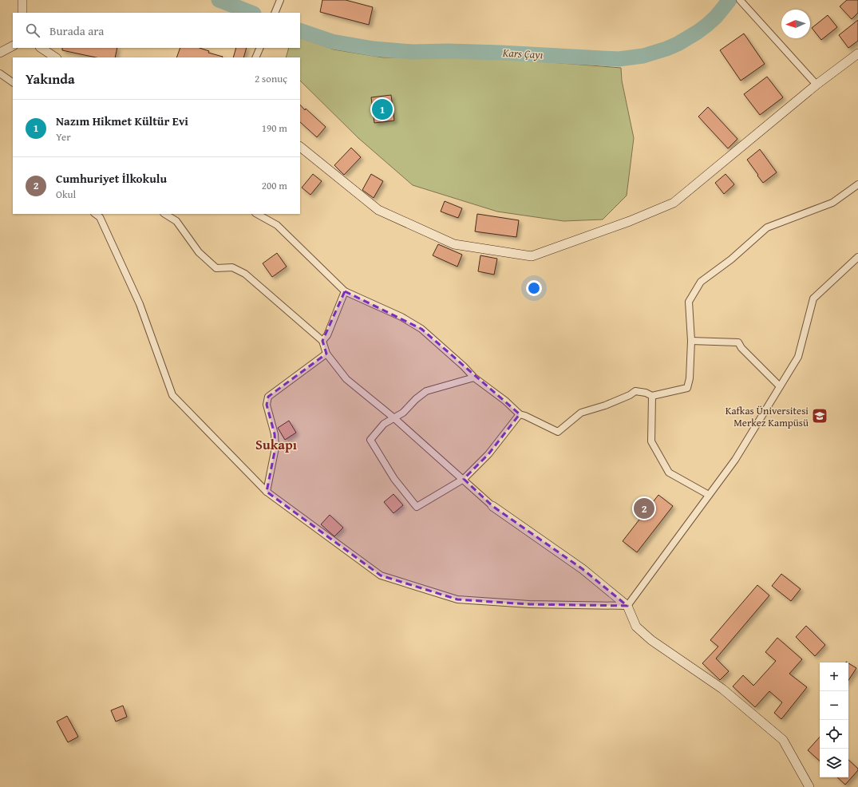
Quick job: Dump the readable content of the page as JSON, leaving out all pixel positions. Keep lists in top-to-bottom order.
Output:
{
  "districts": ["Sukapı"],
  "water": ["Kars Çayı"],
  "places": {
    "school or university": ["Kafkas Üniversitesi Merkez Kampüsü"]
  },
  "north": "left",
  "page": {
    "search": "Burada ara",
    "heading": ["Yakında", "2 sonuç"],
    "pins": ["1", "2"],
    "list": [
      {
        "mark": "1",
        "name": "Nazım Hikmet Kültür Evi",
        "note": "Yer",
        "value": "190 m"
      },
      {
        "mark": "2",
        "name": "Cumhuriyet İlkokulu",
        "note": "Okul",
        "value": "200 m"
      }
    ],
    "map_buttons": ["+", "−"]
  }
}
